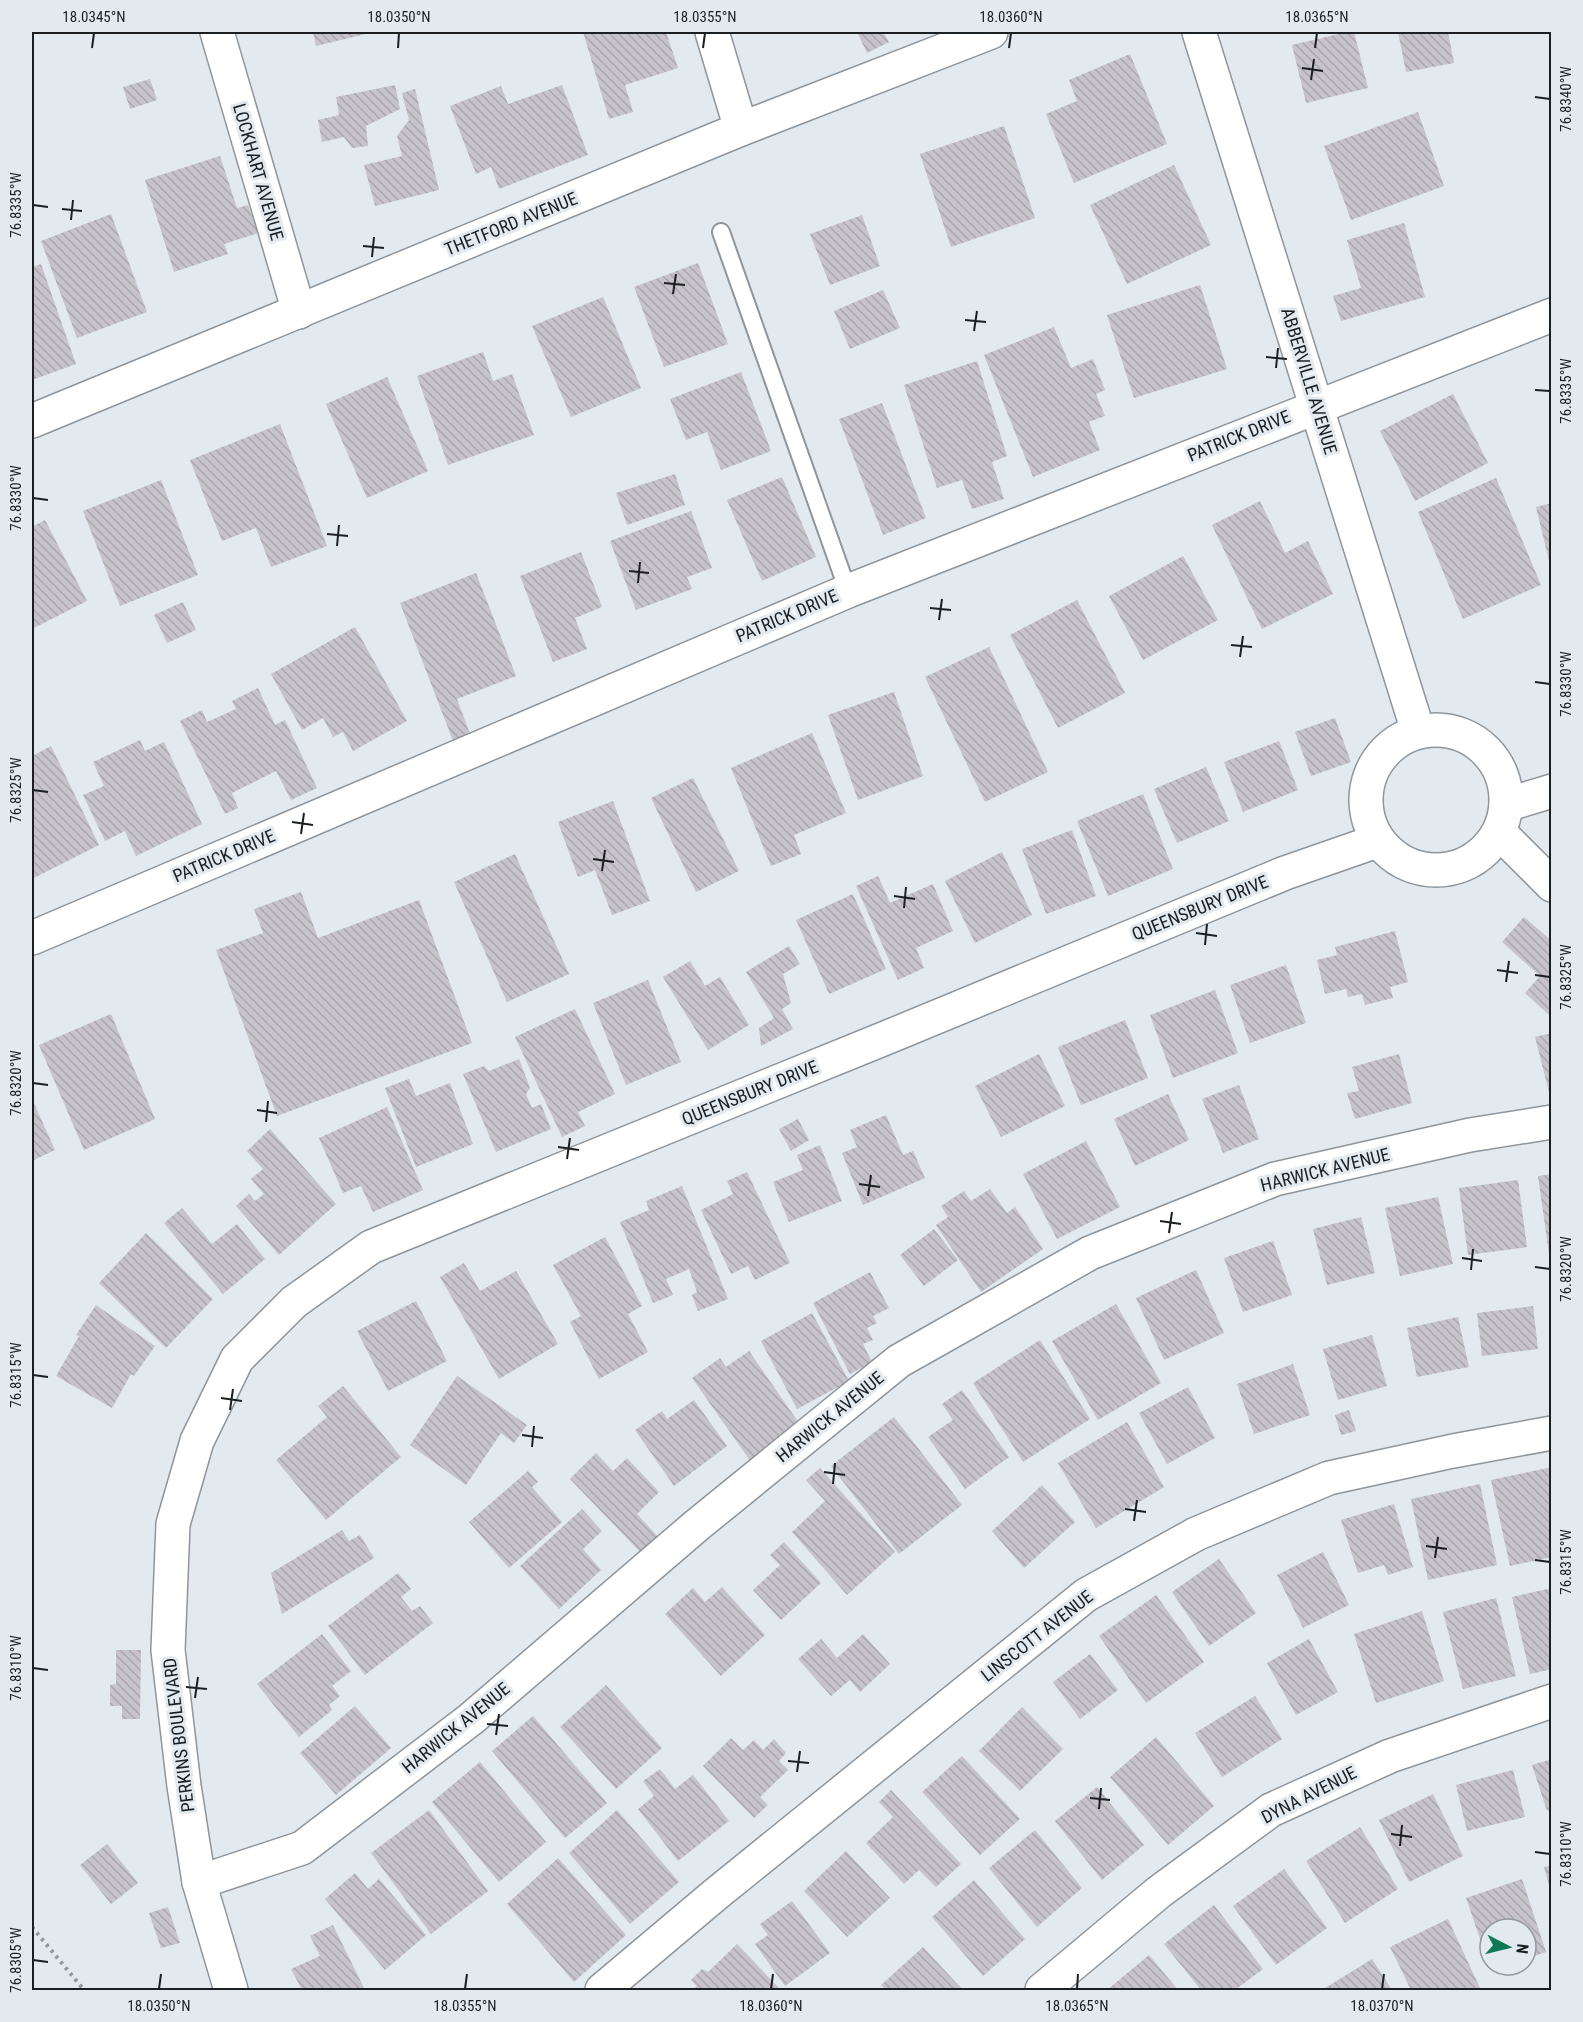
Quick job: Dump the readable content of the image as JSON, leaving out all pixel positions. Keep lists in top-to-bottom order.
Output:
{
  "streets": {
    "street": [
      "LOCKHART AVENUE",
      "THETFORD AVENUE",
      "ABBERVILLE AVENUE",
      "PATRICK DRIVE",
      "QUEENSBURY DRIVE",
      "HARWICK AVENUE",
      "LINSCOTT AVENUE",
      "PERKINS BOULEVARD",
      "DYNA AVENUE"
    ]
  },
  "crossings": [
    ["LOCKHART AVENUE", "THETFORD AVENUE"],
    ["ABBERVILLE AVENUE", "PATRICK DRIVE"],
    ["ABBERVILLE AVENUE", "QUEENSBURY DRIVE"],
    ["QUEENSBURY DRIVE", "PERKINS BOULEVARD"],
    ["HARWICK AVENUE", "PERKINS BOULEVARD"]
  ],
  "north": "right",
  "coordinates": [
    "18.0345°N",
    "18.0350°N",
    "18.0355°N",
    "18.0360°N",
    "18.0365°N",
    "76.8340°W",
    "76.8335°W",
    "76.8330°W",
    "76.8325°W",
    "76.8320°W",
    "76.8315°W",
    "76.8310°W",
    "76.8305°W",
    "18.0370°N"
  ]
}
